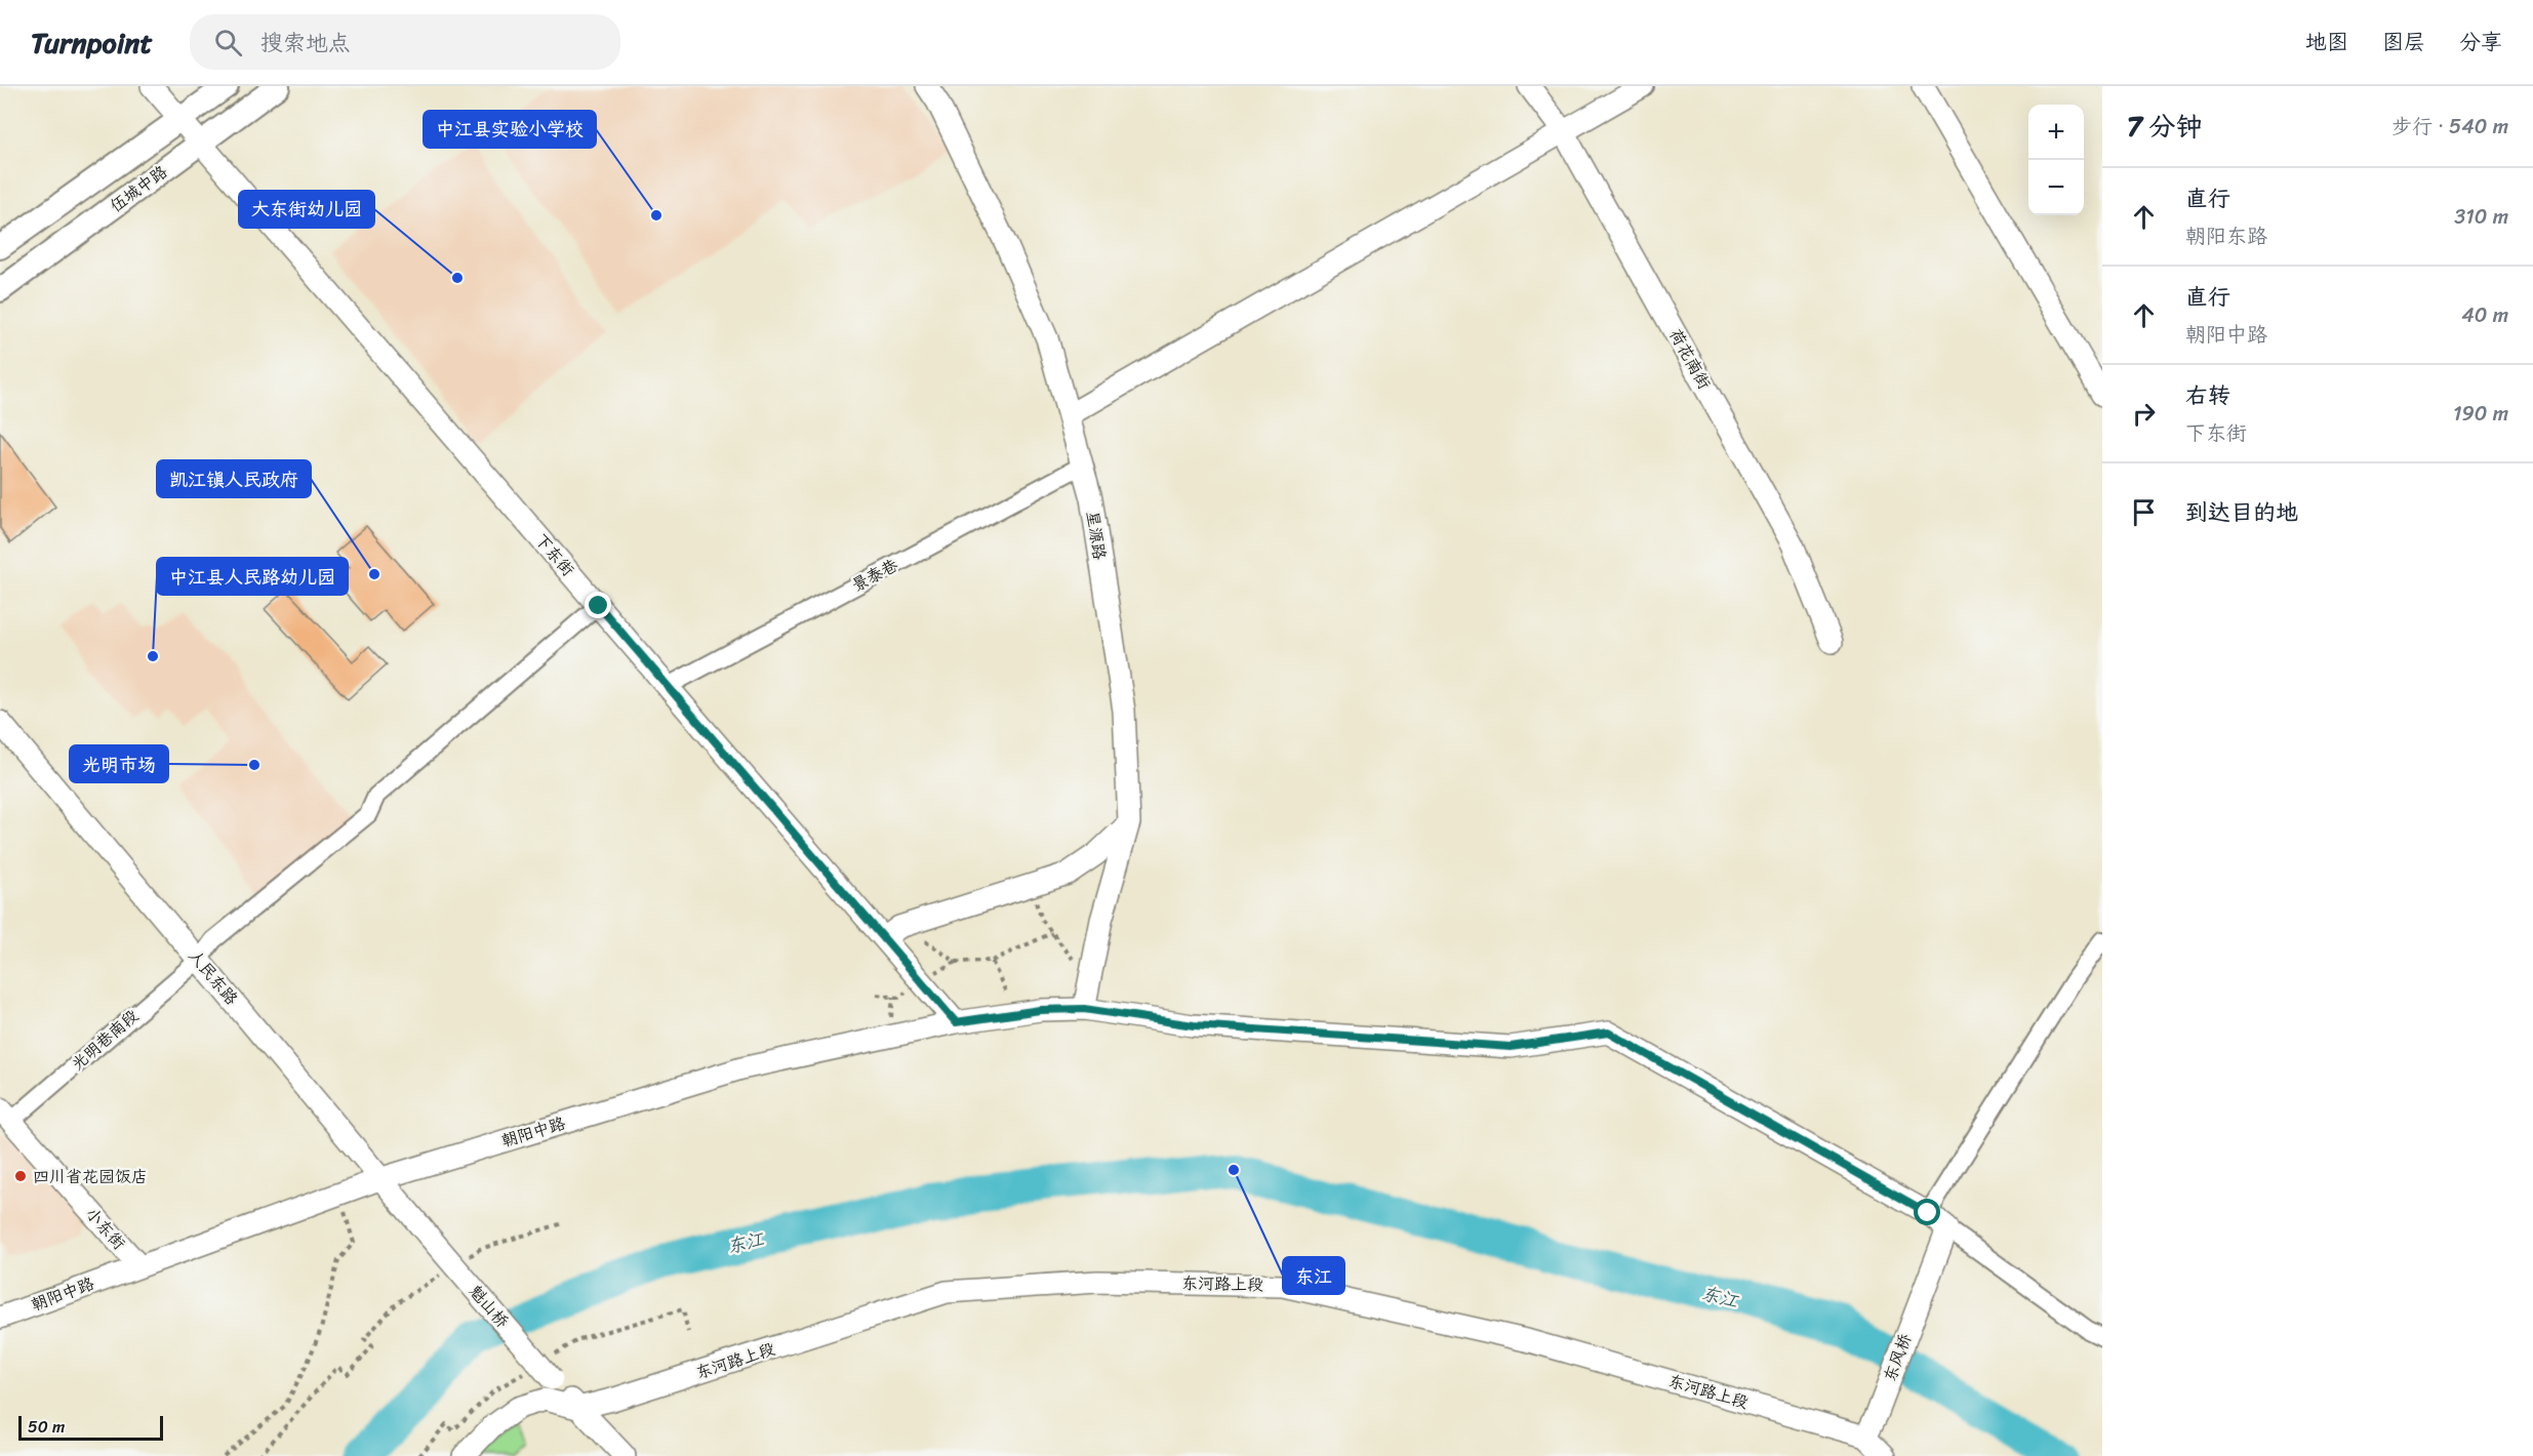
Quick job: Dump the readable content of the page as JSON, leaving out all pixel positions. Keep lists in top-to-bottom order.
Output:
{
  "streets": {
    "main road": ["伍城中路"],
    "street": [
      "荷花南街",
      "星源路",
      "下东街",
      "景泰巷",
      "人民东路",
      "光明巷南段",
      "朝阳中路",
      "小东街",
      "东河路上段",
      "魁山桥",
      "东风桥"
    ]
  },
  "crossings": [
    ["伍城中路", "下东街"],
    ["星源路", "景泰巷"],
    ["星源路", "朝阳中路"],
    ["下东街", "景泰巷"],
    ["下东街", "光明巷南段"],
    ["下东街", "朝阳中路"],
    ["人民东路", "光明巷南段"],
    ["人民东路", "朝阳中路"],
    ["人民东路", "魁山桥"],
    ["光明巷南段", "小东街"],
    ["朝阳中路", "小东街"],
    ["朝阳中路", "东风桥"],
    ["东河路上段", "魁山桥"],
    ["东河路上段", "东风桥"]
  ],
  "water": ["东江"],
  "places": [
    "中江县实验小学校",
    "大东街幼儿园",
    "凯江镇人民政府",
    "中江县人民路幼儿园",
    "光明市场",
    "东江",
    "四川省花园饭店"
  ],
  "scale_bar": "50 m",
  "page": {
    "header": "Turnpoint",
    "search": "搜索地点",
    "nav": ["地图", "图层", "分享"],
    "heading": ["7 分钟", "步行 · 540 m"],
    "map_buttons": ["+", "−"],
    "list": [
      ["直行", "朝阳东路", "310 m"],
      ["直行", "朝阳中路", "40 m"],
      ["右转", "下东街", "190 m"],
      "到达目的地"
    ],
    "scale": "50 m"
  }
}
